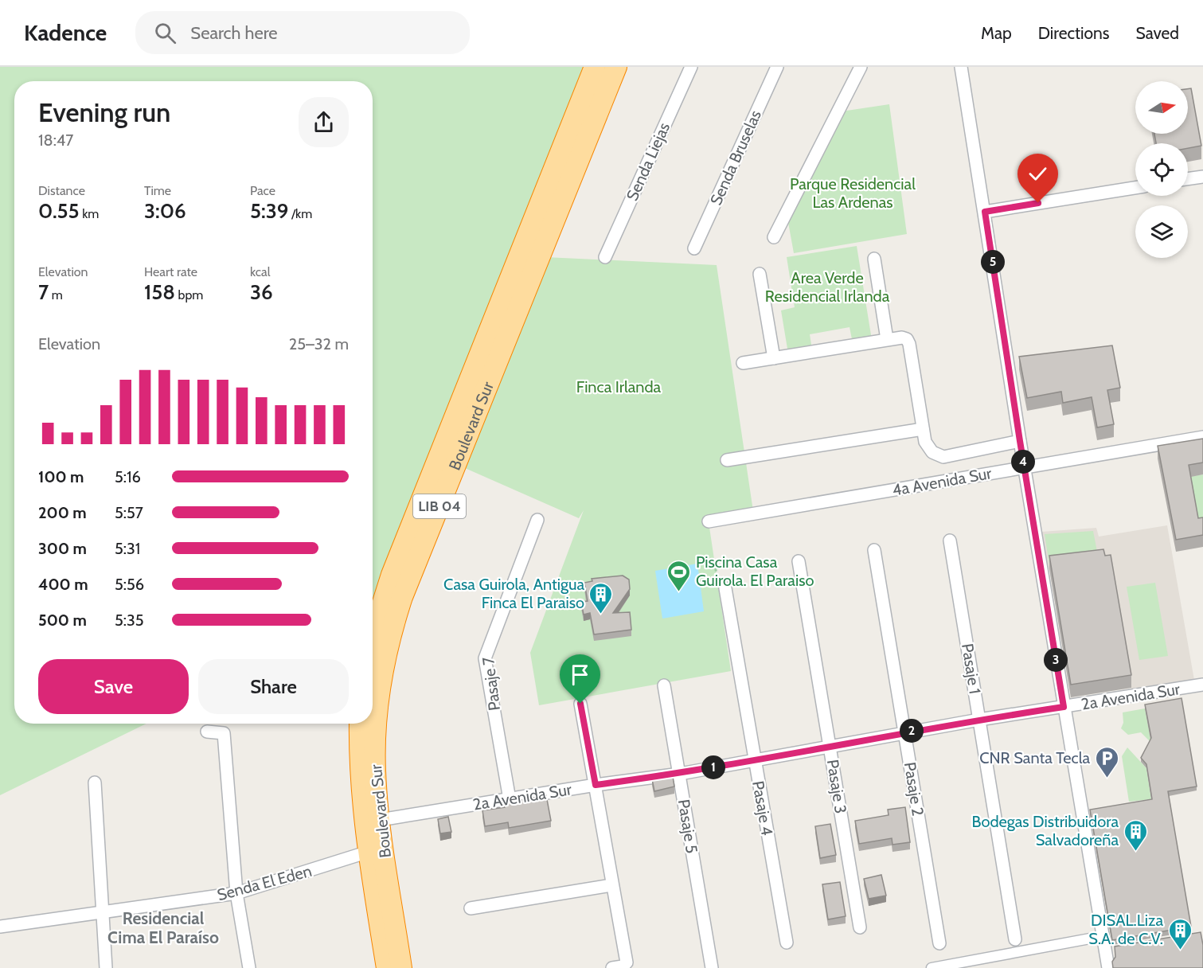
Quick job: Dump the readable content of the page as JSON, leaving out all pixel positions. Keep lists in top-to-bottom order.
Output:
{
  "streets": {
    "highway": ["Boulevard Sur", "LIB 04"],
    "street": [
      "Senda Bruselas",
      "Senda Liejas",
      "4a Avenida Sur",
      "Pasaje 1",
      "Pasaje 7",
      "2a Avenida Sur",
      "Pasaje 3",
      "Pasaje 2",
      "Pasaje 4",
      "Pasaje 5",
      "Senda El Eden"
    ]
  },
  "crossings": [
    ["Boulevard Sur", "2a Avenida Sur"],
    ["Boulevard Sur", "Senda El Eden"],
    ["Pasaje 1", "2a Avenida Sur"],
    ["Pasaje 7", "2a Avenida Sur"],
    ["2a Avenida Sur", "Pasaje 3"],
    ["2a Avenida Sur", "Pasaje 2"],
    ["2a Avenida Sur", "Pasaje 4"],
    ["2a Avenida Sur", "Pasaje 5"]
  ],
  "districts": ["Residencial Cima El Paraíso"],
  "parks": ["Parque Residencial Las Ardenas", "Area Verde Residencial Irlanda", "Finca Irlanda"],
  "places": {
    "sports": ["Piscina Casa Guirola. El Paraiso"],
    "building": ["Casa Guirola, Antigua Finca El Paraiso", "Bodegas Distribuidora Salvadoreña", "DISAL.Liza S.A. de C.V."],
    "parking": ["CNR Santa Tecla"]
  },
  "north": "right",
  "page": {
    "header": "Kadence",
    "search": "Search here",
    "nav": ["Map", "Directions", "Saved"],
    "heading": ["Evening run", "18:47"],
    "stats": [
      ["Distance", "0.55 km"],
      ["Time", "3:06"],
      ["Pace", "5:39 /km"],
      ["Elevation", "7 m"],
      ["Heart rate", "158 bpm"],
      ["kcal", "36"]
    ],
    "pins": [
      "5",
      "4",
      "3",
      "2",
      "1"
    ],
    "chart": ["Elevation", "25–32 m"],
    "list": [
      {
        "name": "100 m",
        "note": "5:16"
      },
      {
        "name": "200 m",
        "note": "5:57"
      },
      {
        "name": "300 m",
        "note": "5:31"
      },
      {
        "name": "400 m",
        "note": "5:56"
      },
      {
        "name": "500 m",
        "note": "5:35"
      }
    ],
    "buttons": ["Save", "Share"]
  }
}
